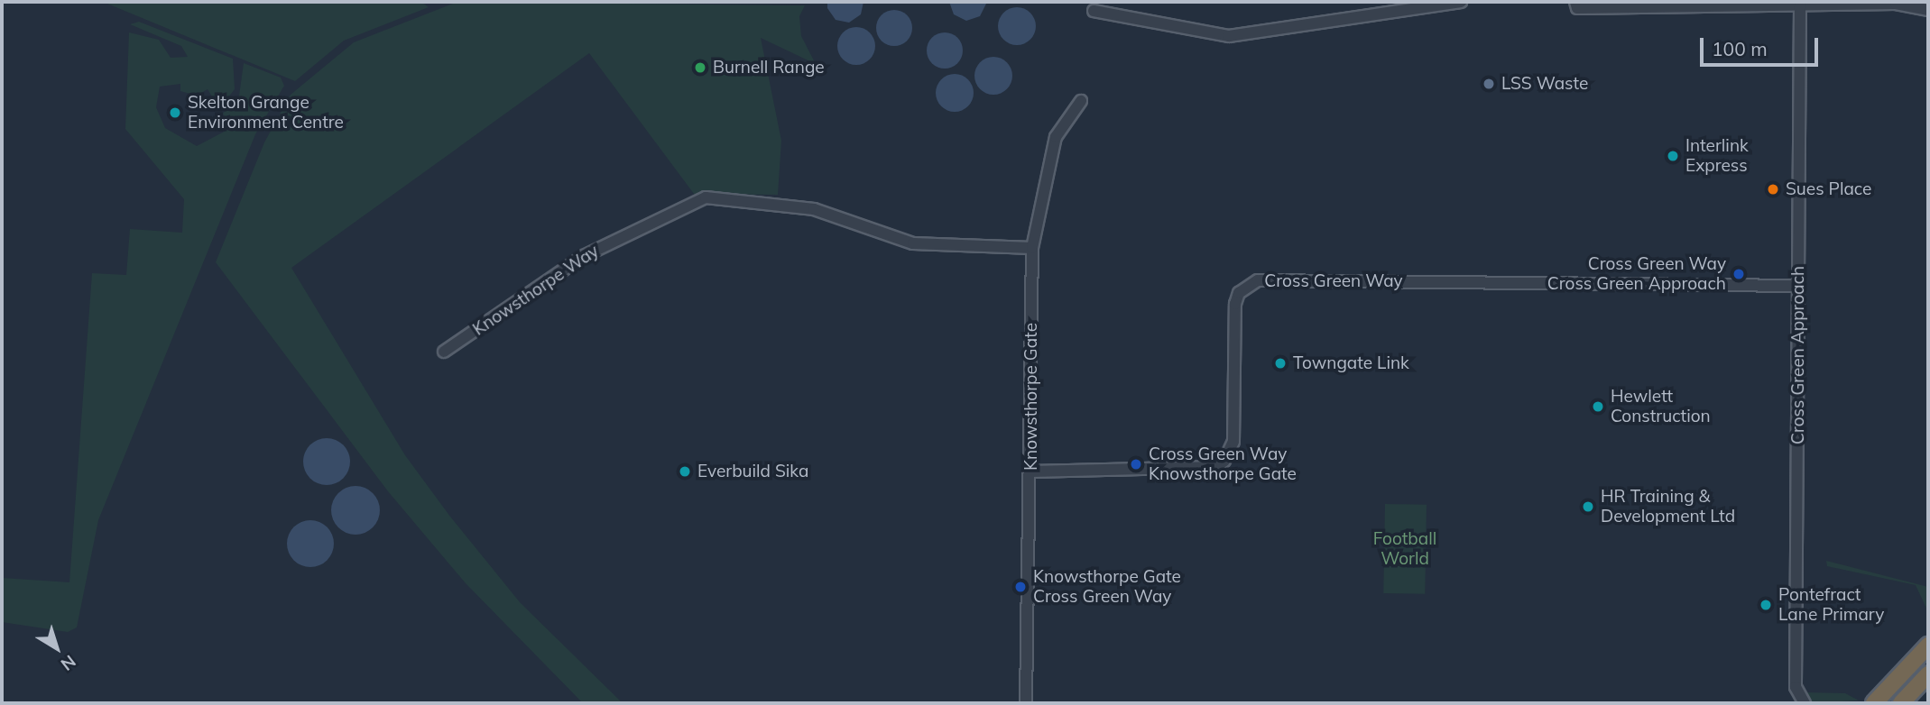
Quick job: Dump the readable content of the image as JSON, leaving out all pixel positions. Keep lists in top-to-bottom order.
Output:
{
  "streets": {
    "street": [
      "Cross Green Way",
      "Knowsthorpe Way",
      "Cross Green Approach",
      "Knowsthorpe Gate"
    ]
  },
  "crossings": [
    ["Cross Green Way", "Cross Green Approach"],
    ["Cross Green Way", "Knowsthorpe Gate"],
    ["Knowsthorpe Way", "Knowsthorpe Gate"]
  ],
  "parks": ["Football World"],
  "places": [
    "Burnell Range",
    "LSS Waste",
    "Skelton Grange Environment Centre",
    "Interlink Express",
    "Sues Place",
    "Cross Green Way Cross Green Approach",
    "Towngate Link",
    "Hewlett Construction",
    "Cross Green Way Knowsthorpe Gate",
    "Everbuild Sika",
    "HR Training & Development Ltd",
    "Knowsthorpe Gate Cross Green Way",
    "Pontefract Lane Primary"
  ],
  "scale_bar": "100 m",
  "north": "bottom right"
}
